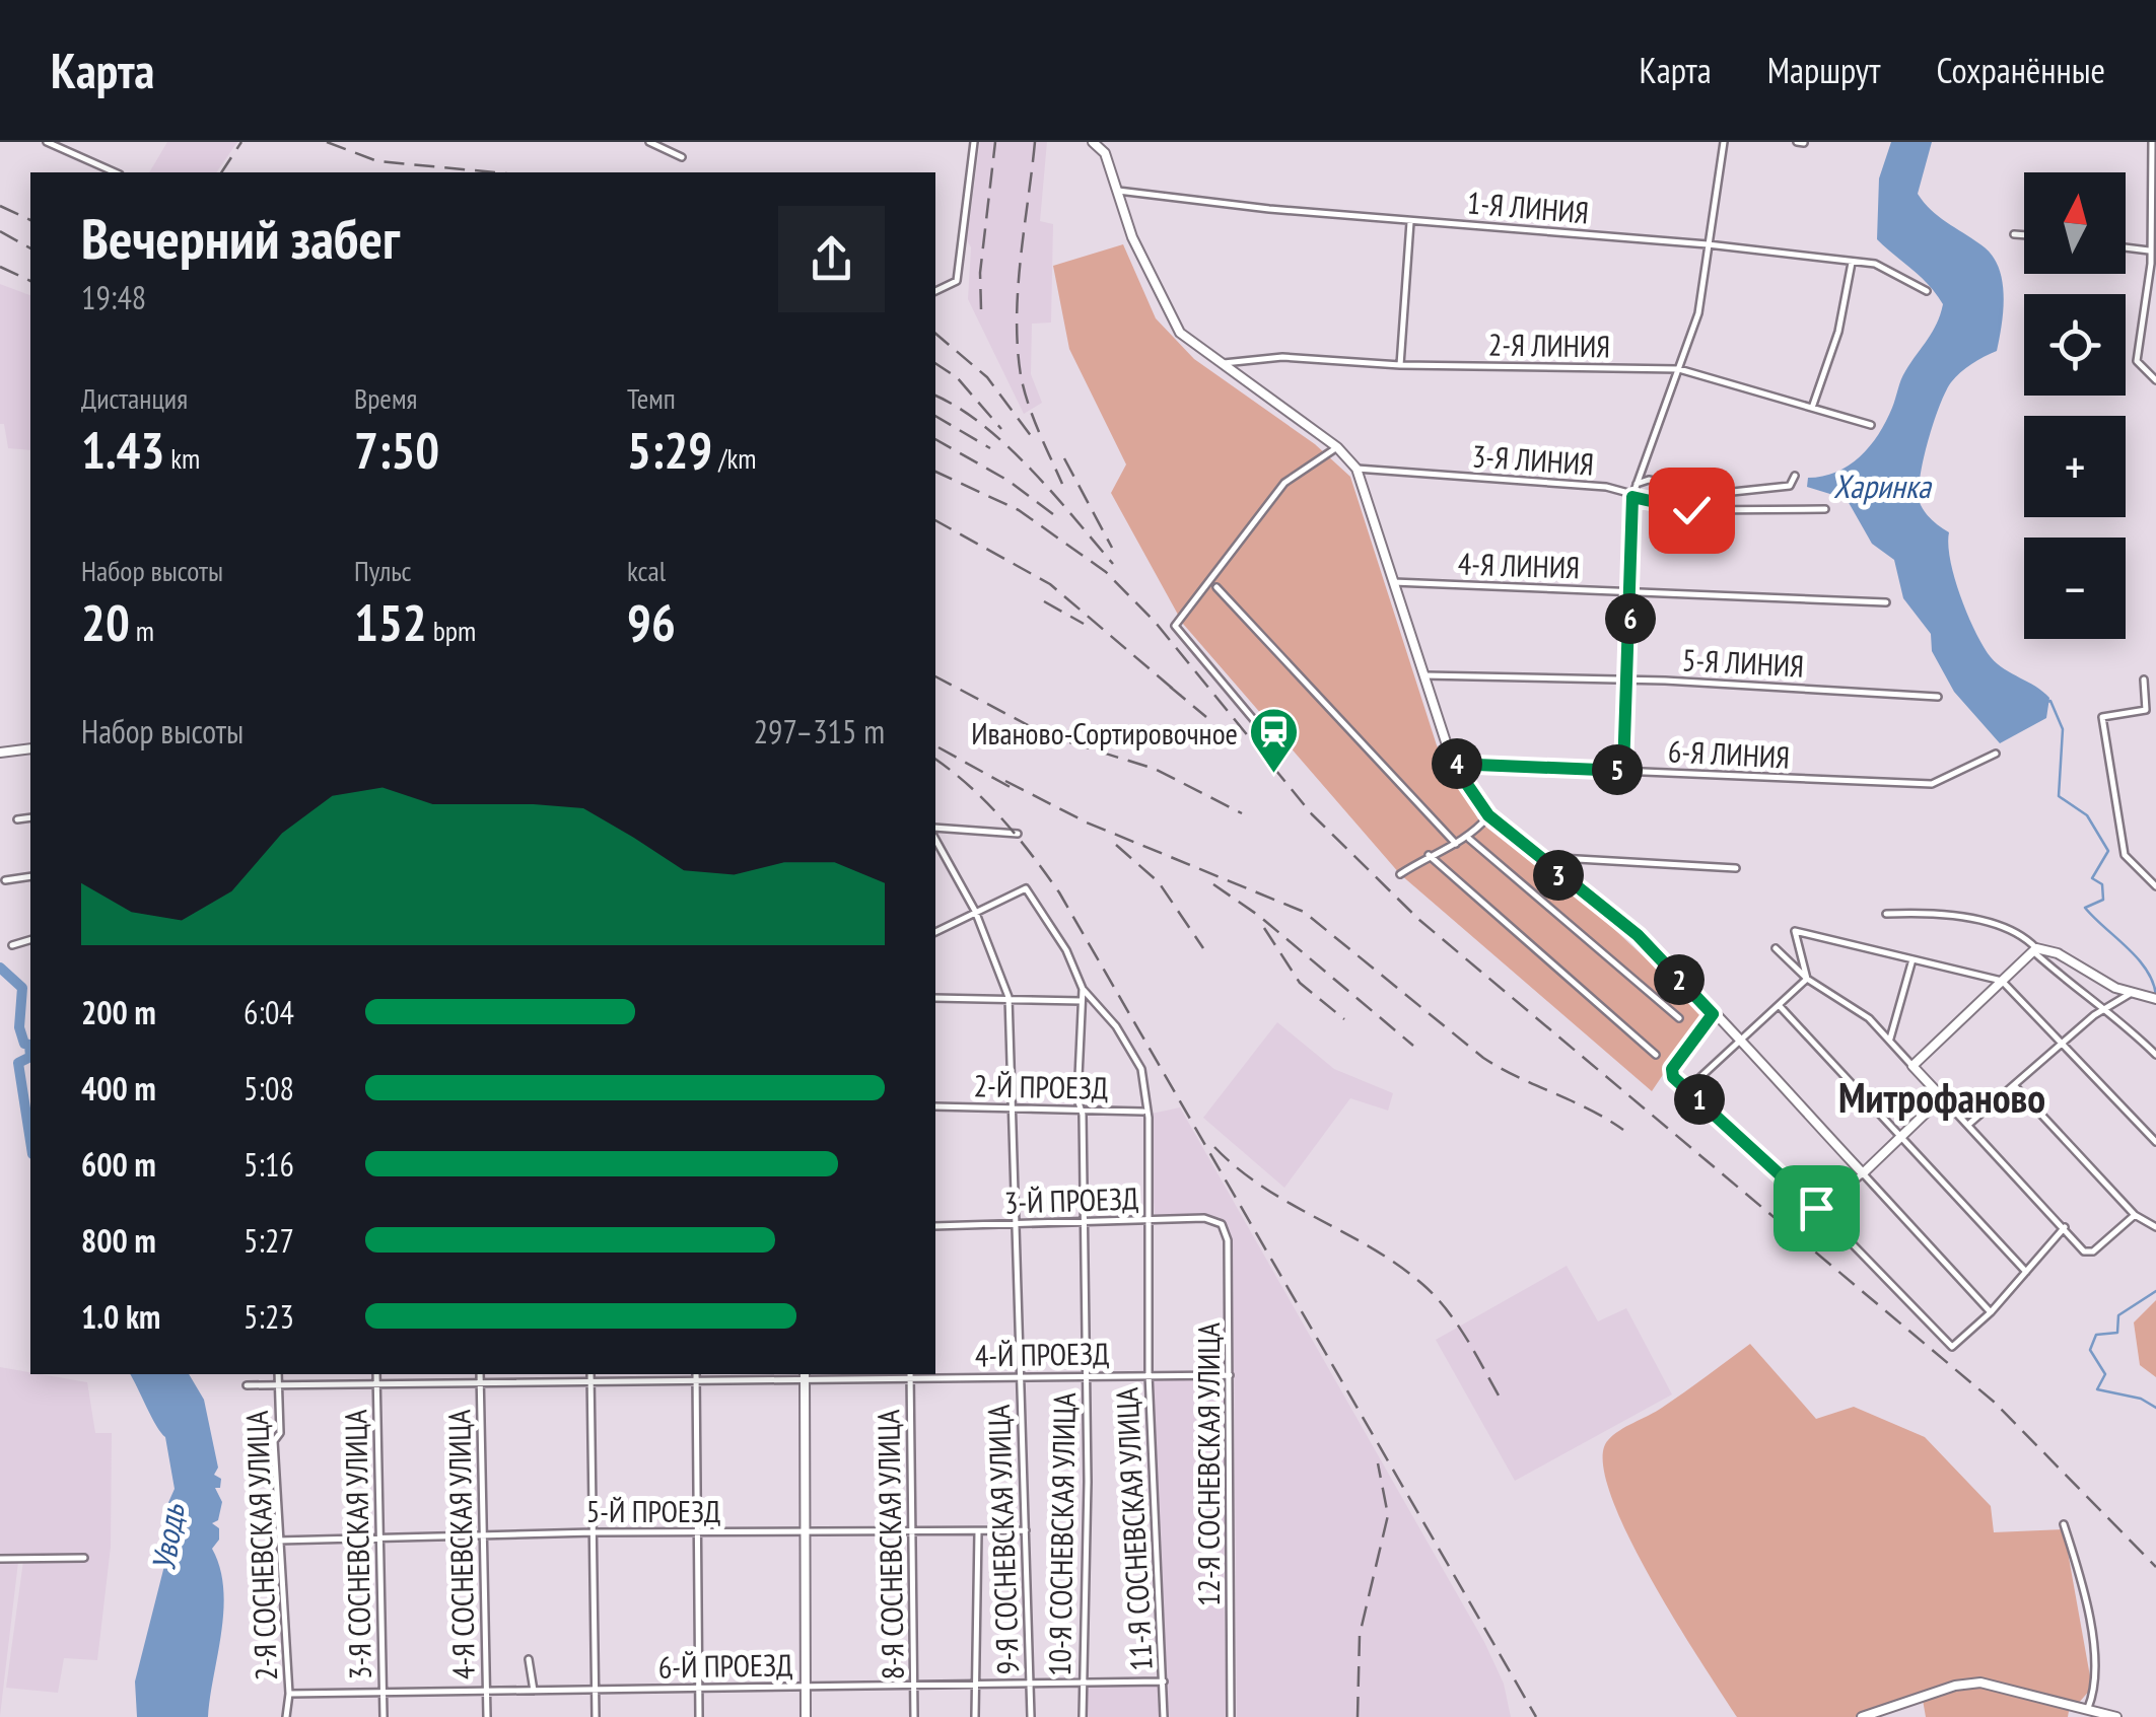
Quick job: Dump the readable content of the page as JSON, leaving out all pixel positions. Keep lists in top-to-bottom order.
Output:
{
  "streets": {
    "street": [
      "1-Я ЛИНИЯ",
      "2-Я ЛИНИЯ",
      "3-Я ЛИНИЯ",
      "4-Я ЛИНИЯ",
      "5-Я ЛИНИЯ",
      "6-Я ЛИНИЯ",
      "2-Й ПРОЕЗД",
      "3-Й ПРОЕЗД",
      "4-Й ПРОЕЗД",
      "12-Я СОСНЕВСКАЯ УЛИЦА",
      "5-Й ПРОЕЗД",
      "11-Я СОСНЕВСКАЯ УЛИЦА",
      "10-Я СОСНЕВСКАЯ УЛИЦА",
      "9-Я СОСНЕВСКАЯ УЛИЦА",
      "3-Я СОСНЕВСКАЯ УЛИЦА",
      "4-Я СОСНЕВСКАЯ УЛИЦА",
      "8-Я СОСНЕВСКАЯ УЛИЦА",
      "2-Я СОСНЕВСКАЯ УЛИЦА",
      "6-Й ПРОЕЗД"
    ]
  },
  "crossings": [
    ["2-Й ПРОЕЗД", "11-Я СОСНЕВСКАЯ УЛИЦА"],
    ["2-Й ПРОЕЗД", "10-Я СОСНЕВСКАЯ УЛИЦА"],
    ["2-Й ПРОЕЗД", "9-Я СОСНЕВСКАЯ УЛИЦА"],
    ["3-Й ПРОЕЗД", "12-Я СОСНЕВСКАЯ УЛИЦА"],
    ["3-Й ПРОЕЗД", "11-Я СОСНЕВСКАЯ УЛИЦА"],
    ["3-Й ПРОЕЗД", "10-Я СОСНЕВСКАЯ УЛИЦА"],
    ["3-Й ПРОЕЗД", "9-Я СОСНЕВСКАЯ УЛИЦА"],
    ["4-Й ПРОЕЗД", "12-Я СОСНЕВСКАЯ УЛИЦА"],
    ["4-Й ПРОЕЗД", "11-Я СОСНЕВСКАЯ УЛИЦА"],
    ["4-Й ПРОЕЗД", "10-Я СОСНЕВСКАЯ УЛИЦА"],
    ["4-Й ПРОЕЗД", "9-Я СОСНЕВСКАЯ УЛИЦА"],
    ["4-Й ПРОЕЗД", "3-Я СОСНЕВСКАЯ УЛИЦА"],
    ["4-Й ПРОЕЗД", "4-Я СОСНЕВСКАЯ УЛИЦА"],
    ["4-Й ПРОЕЗД", "8-Я СОСНЕВСКАЯ УЛИЦА"],
    ["4-Й ПРОЕЗД", "2-Я СОСНЕВСКАЯ УЛИЦА"],
    ["5-Й ПРОЕЗД", "9-Я СОСНЕВСКАЯ УЛИЦА"],
    ["5-Й ПРОЕЗД", "3-Я СОСНЕВСКАЯ УЛИЦА"],
    ["5-Й ПРОЕЗД", "4-Я СОСНЕВСКАЯ УЛИЦА"],
    ["5-Й ПРОЕЗД", "8-Я СОСНЕВСКАЯ УЛИЦА"],
    ["5-Й ПРОЕЗД", "2-Я СОСНЕВСКАЯ УЛИЦА"],
    ["11-Я СОСНЕВСКАЯ УЛИЦА", "10-Я СОСНЕВСКАЯ УЛИЦА"],
    ["11-Я СОСНЕВСКАЯ УЛИЦА", "6-Й ПРОЕЗД"],
    ["10-Я СОСНЕВСКАЯ УЛИЦА", "6-Й ПРОЕЗД"],
    ["9-Я СОСНЕВСКАЯ УЛИЦА", "6-Й ПРОЕЗД"],
    ["3-Я СОСНЕВСКАЯ УЛИЦА", "6-Й ПРОЕЗД"],
    ["4-Я СОСНЕВСКАЯ УЛИЦА", "6-Й ПРОЕЗД"],
    ["8-Я СОСНЕВСКАЯ УЛИЦА", "6-Й ПРОЕЗД"],
    ["2-Я СОСНЕВСКАЯ УЛИЦА", "6-Й ПРОЕЗД"]
  ],
  "districts": ["Митрофаново"],
  "water": ["Харинка", "Уводь"],
  "places": {
    "station": ["Иваново-Сортировочное"]
  },
  "north": "top",
  "page": {
    "header": "Карта",
    "nav": ["Карта", "Маршрут", "Сохранённые"],
    "map_buttons": ["+", "−"],
    "heading": ["Вечерний забег", "19:48"],
    "stats": [
      ["Дистанция", "1.43 km"],
      ["Время", "7:50"],
      ["Темп", "5:29 /km"],
      ["Набор высоты", "20 m"],
      ["Пульс", "152 bpm"],
      ["kcal", "96"]
    ],
    "pins": [
      "6",
      "4",
      "5",
      "3",
      "2",
      "1"
    ],
    "chart": ["Набор высоты", "297–315 m"],
    "list": [
      {
        "name": "200 m",
        "note": "6:04"
      },
      {
        "name": "400 m",
        "note": "5:08"
      },
      {
        "name": "600 m",
        "note": "5:16"
      },
      {
        "name": "800 m",
        "note": "5:27"
      },
      {
        "name": "1.0 km",
        "note": "5:23"
      }
    ]
  }
}
